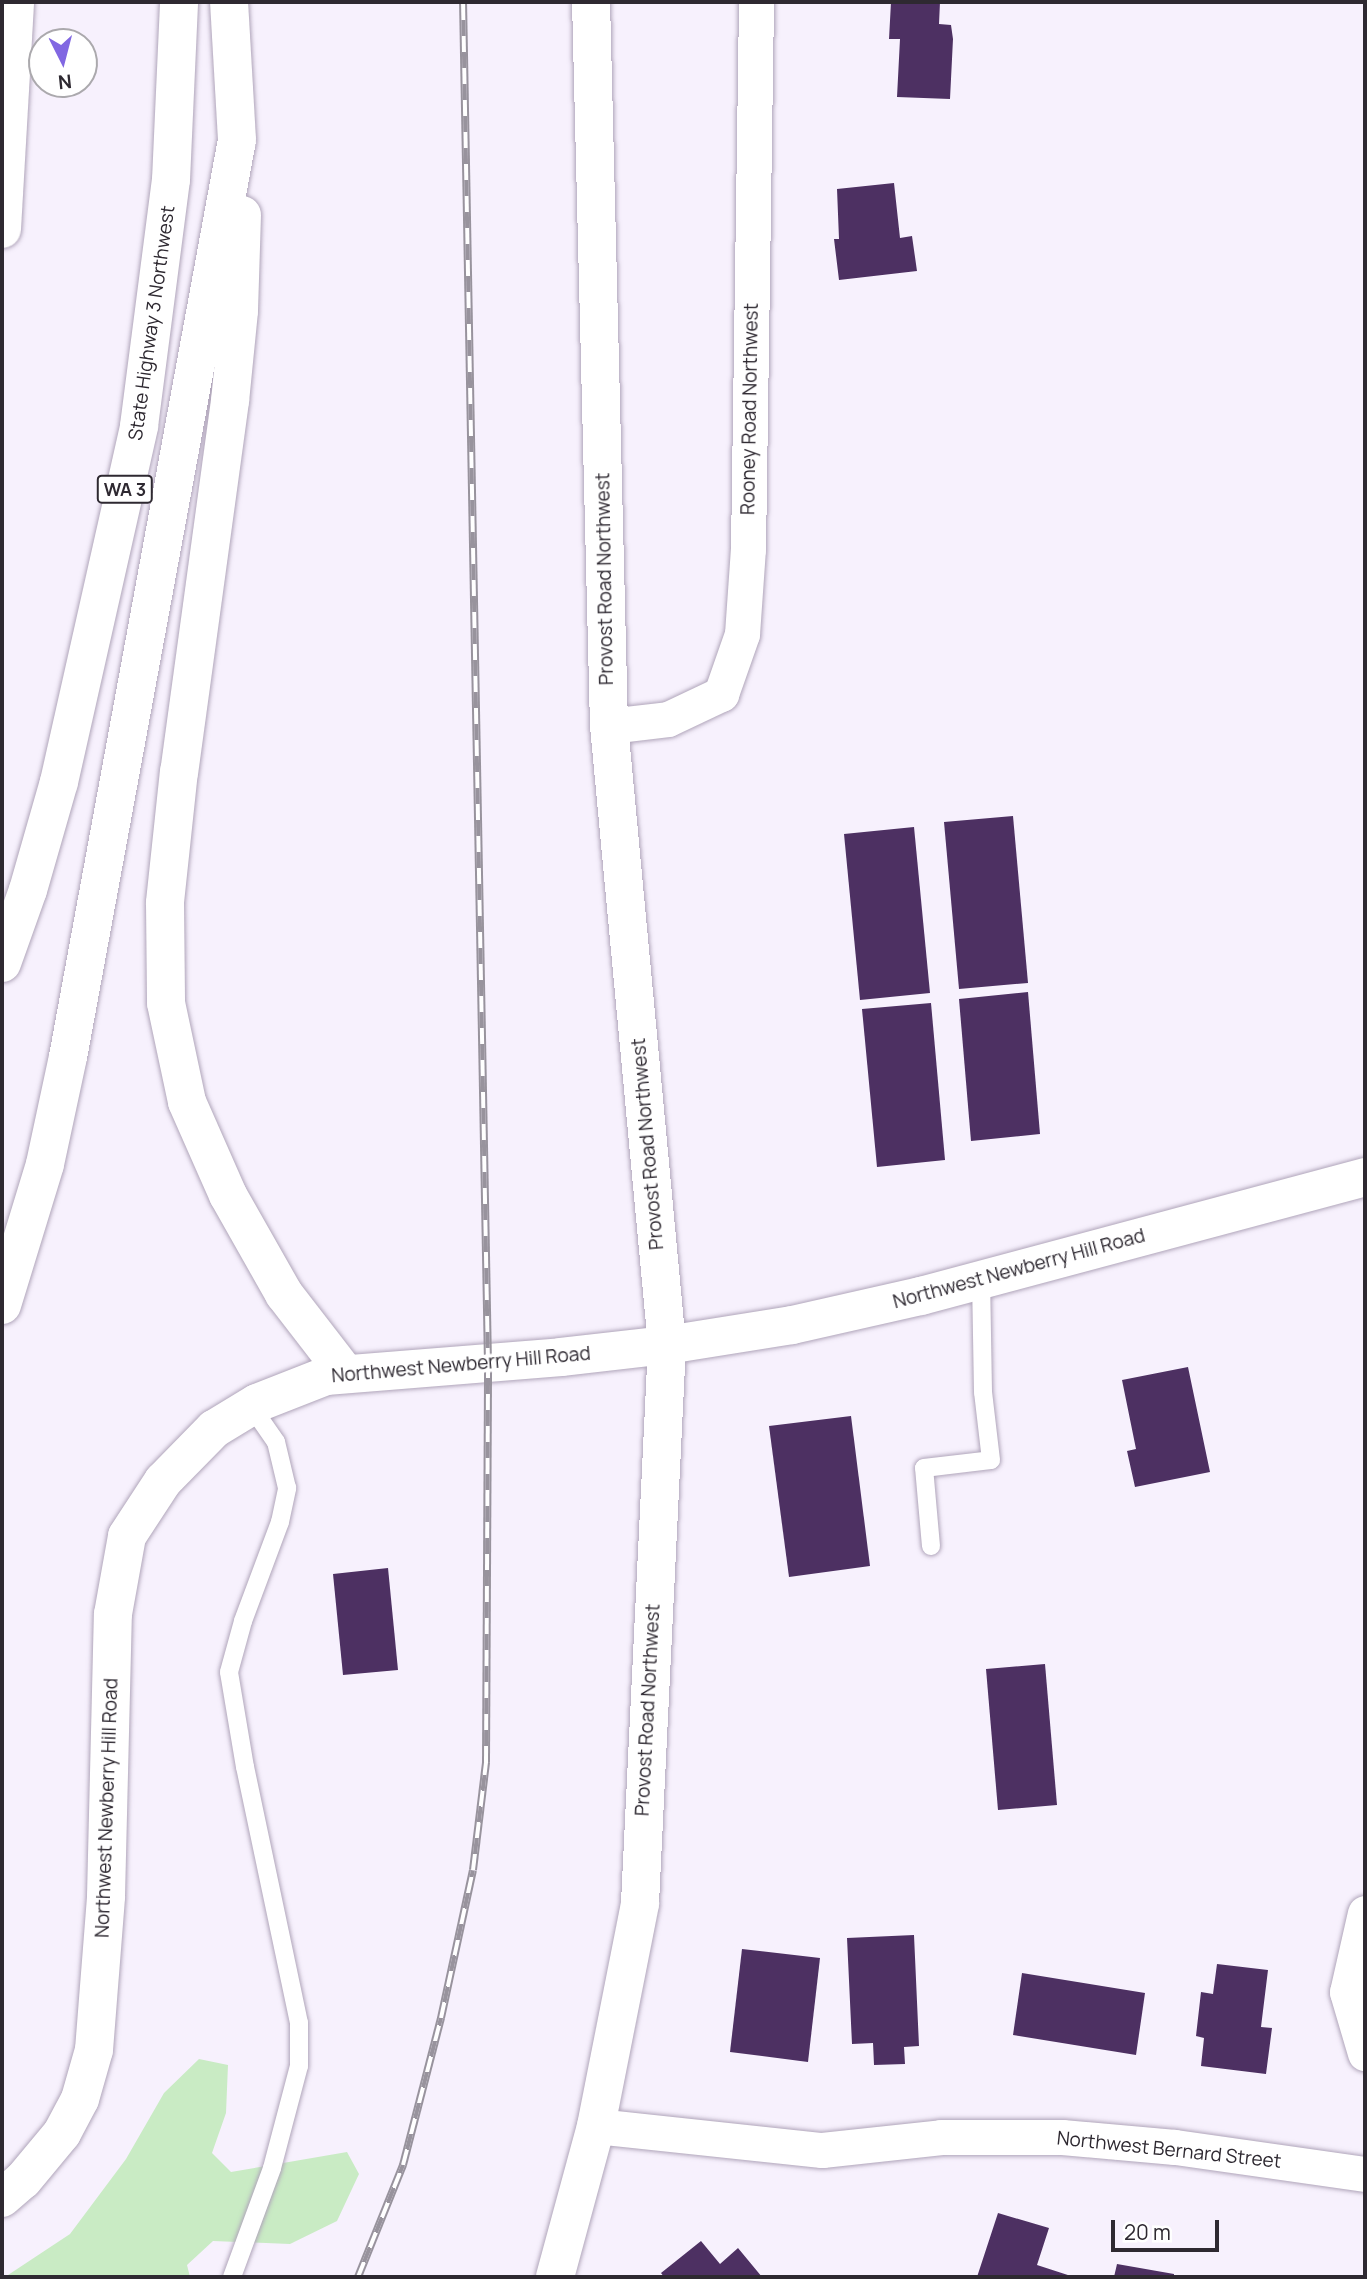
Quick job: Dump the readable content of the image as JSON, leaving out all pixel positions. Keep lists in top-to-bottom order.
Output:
{
  "streets": {
    "main road": [
      "State Highway 3 Northwest",
      "WA 3",
      "Provost Road Northwest",
      "Northwest Newberry Hill Road"
    ],
    "street": ["Rooney Road Northwest", "Northwest Bernard Street"]
  },
  "crossings": [
    ["Rooney Road Northwest", "Provost Road Northwest"],
    ["Provost Road Northwest", "Northwest Newberry Hill Road"],
    ["Provost Road Northwest", "Northwest Bernard Street"]
  ],
  "scale_bar": "20 m",
  "north": "bottom"
}
